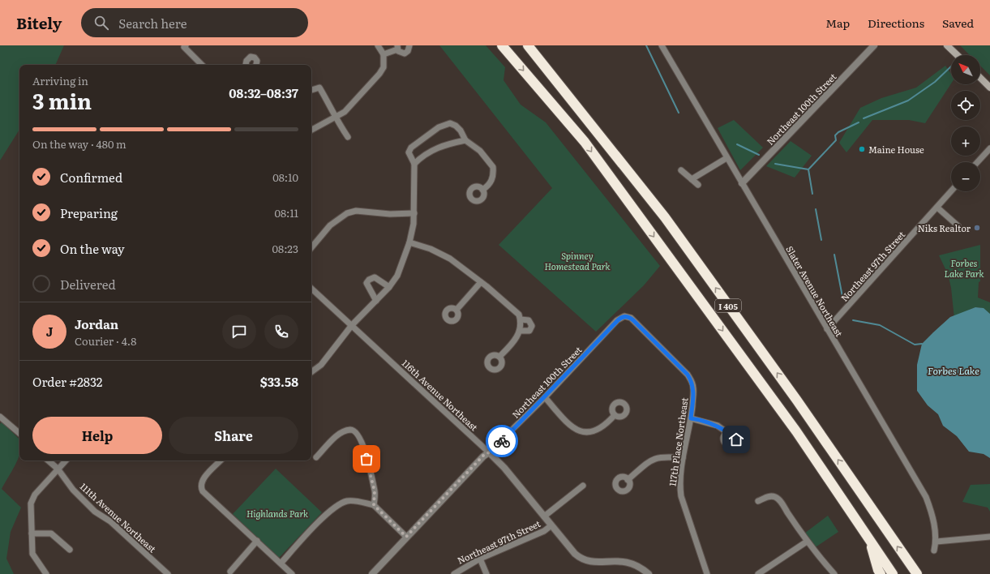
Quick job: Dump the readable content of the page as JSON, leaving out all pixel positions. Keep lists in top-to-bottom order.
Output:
{
  "streets": {
    "highway": ["I 405"],
    "street": [
      "Northeast 100th Street",
      "Northeast 97th Street",
      "Slater Avenue Northeast",
      "116th Avenue Northeast",
      "117th Place Northeast",
      "111th Avenue Northeast"
    ]
  },
  "crossings": [
    ["Northeast 100th Street", "Slater Avenue Northeast"],
    ["Northeast 100th Street", "116th Avenue Northeast"],
    ["Northeast 100th Street", "117th Place Northeast"],
    ["Northeast 97th Street", "Slater Avenue Northeast"],
    ["Northeast 97th Street", "116th Avenue Northeast"]
  ],
  "water": ["Forbes Lake"],
  "parks": ["Spinney Homestead Park", "Forbes Lake Park", "Highlands Park"],
  "places": ["Maine House", "Niks Realtor"],
  "north": "top left",
  "page": {
    "header": "Bitely",
    "search": "Search here",
    "nav": ["Map", "Directions", "Saved"],
    "map_buttons": ["+", "−"],
    "heading": ["3 min", "Arriving in", "08:32–08:37"],
    "panel": [
      "Jordan",
      "Courier · 4.8",
      "Order #2832",
      "$33.58"
    ],
    "bar": "On the way · 480 m",
    "list": [
      ["Confirmed", "08:10"],
      ["Preparing", "08:11"],
      ["On the way", "08:23"],
      "Delivered"
    ],
    "round": "J",
    "buttons": ["Help", "Share"]
  }
}
